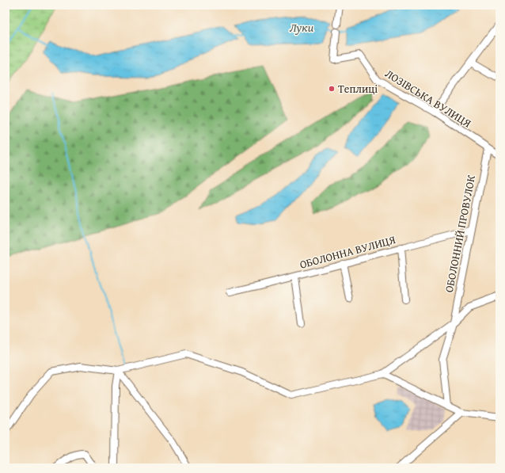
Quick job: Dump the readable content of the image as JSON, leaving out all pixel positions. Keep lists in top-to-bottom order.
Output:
{
  "streets": {
    "street": ["ЛОЗІВСЬКА ВУЛИЦЯ", "ОБОЛОННИЙ ПРОВУЛОК", "ОБОЛОННА ВУЛИЦЯ"]
  },
  "crossings": [
    ["ЛОЗІВСЬКА ВУЛИЦЯ", "ОБОЛОННИЙ ПРОВУЛОК"],
    ["ОБОЛОННИЙ ПРОВУЛОК", "ОБОЛОННА ВУЛИЦЯ"]
  ],
  "water": ["Луки"],
  "places": ["Теплиці"]
}
